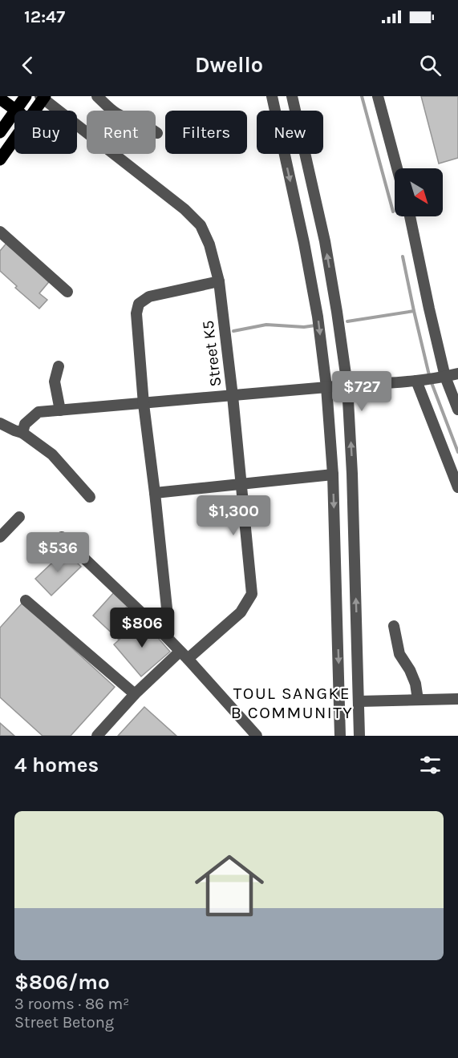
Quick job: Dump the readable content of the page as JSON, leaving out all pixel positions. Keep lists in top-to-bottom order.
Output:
{
  "streets": {
    "street": ["Street K5"]
  },
  "districts": ["TOUL SANGKE B COMMUNITY"],
  "north": "bottom right",
  "page": {
    "status": "12:47",
    "header": "Dwello",
    "chip": [
      "Buy",
      "Rent",
      "Filters",
      "New"
    ],
    "price": [
      "$727",
      "$1,300",
      "$536",
      "$806"
    ],
    "heading": "4 homes",
    "list": [
      {
        "name": "$806/mo",
        "note": "3 rooms · 86 m² · Street Betong"
      }
    ]
  }
}
